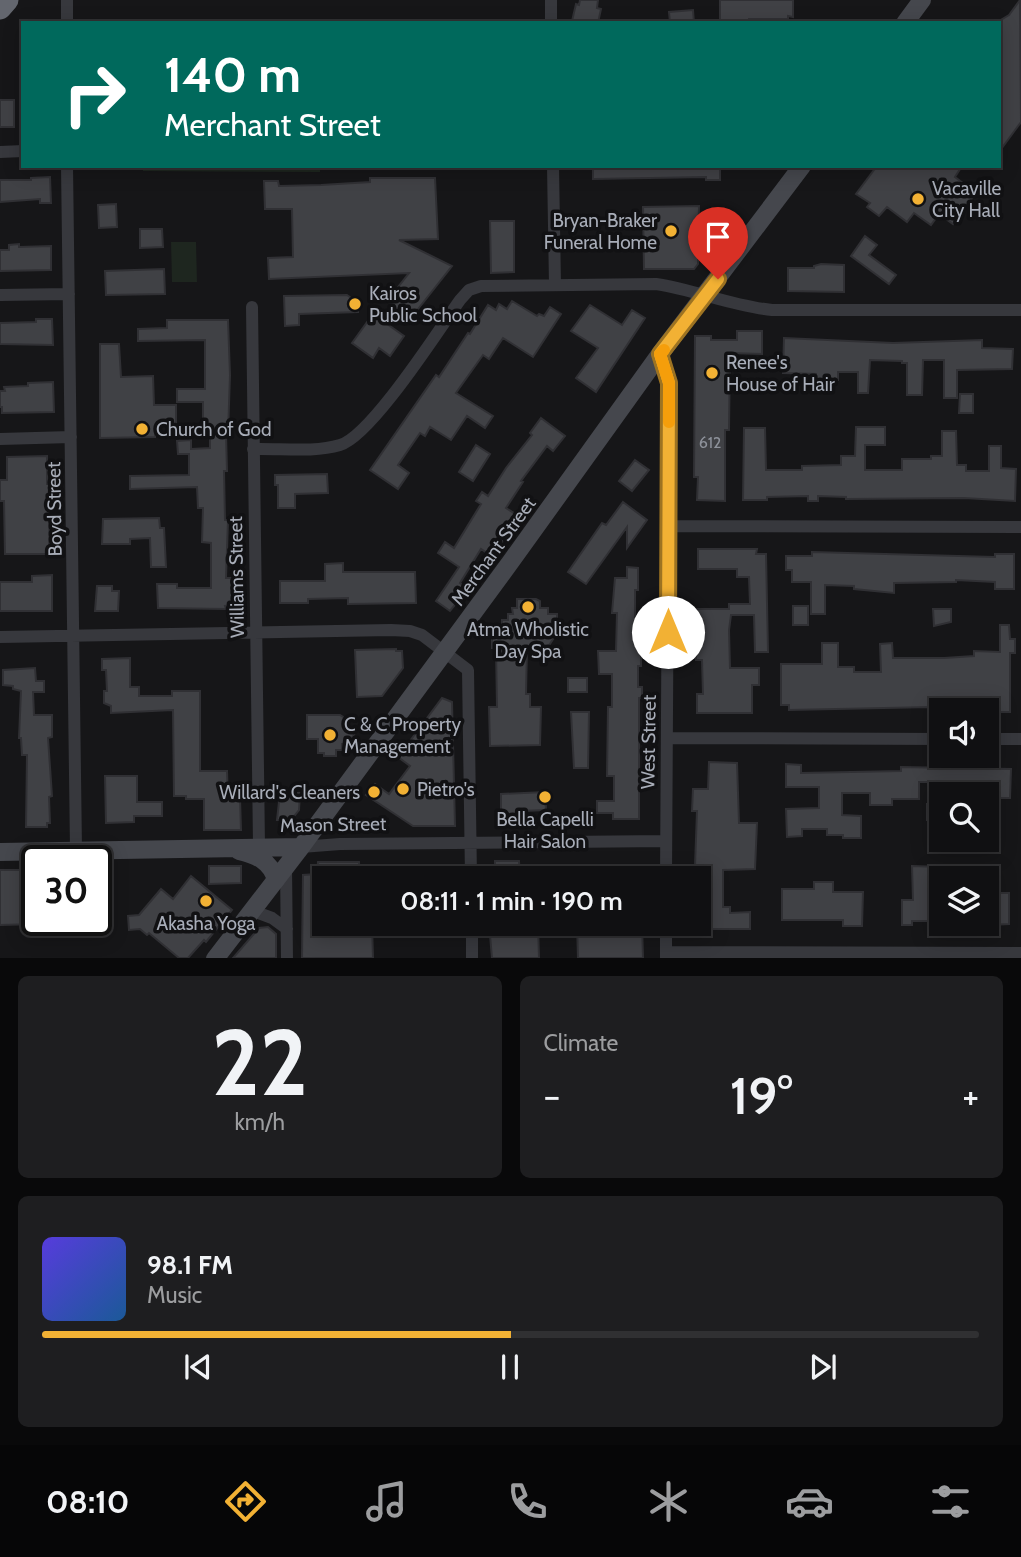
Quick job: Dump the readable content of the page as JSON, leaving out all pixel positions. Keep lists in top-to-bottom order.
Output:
{
  "streets": {
    "main road": ["Merchant Street", "Mason Street"],
    "street": ["Boyd Street", "Williams Street", "West Street"]
  },
  "crossings": [
    ["Merchant Street", "West Street"],
    ["Merchant Street", "Mason Street"],
    ["Williams Street", "Mason Street"],
    ["West Street", "Mason Street"]
  ],
  "places": [
    "Vacaville City Hall",
    "Bryan-Braker Funeral Home",
    "Kairos Public School",
    "Renee's House of Hair",
    "Church of God",
    "Atma Wholistic Day Spa",
    "C & C Property Management",
    "Pietro's",
    "Willard's Cleaners",
    "Bella Capelli Hair Salon",
    "Akasha Yoga"
  ],
  "house_numbers": ["612"],
  "page": {
    "turn": ["140 m", "Merchant Street"],
    "limit": "30",
    "trip": "08:11 · 1 min · 190 m",
    "tile": [
      ["22", "km/h"],
      "Climate"
    ],
    "heat": ["−", "19°", "+"],
    "song": ["98.1 FM", "Music"],
    "tabs": "08:10"
  }
}
